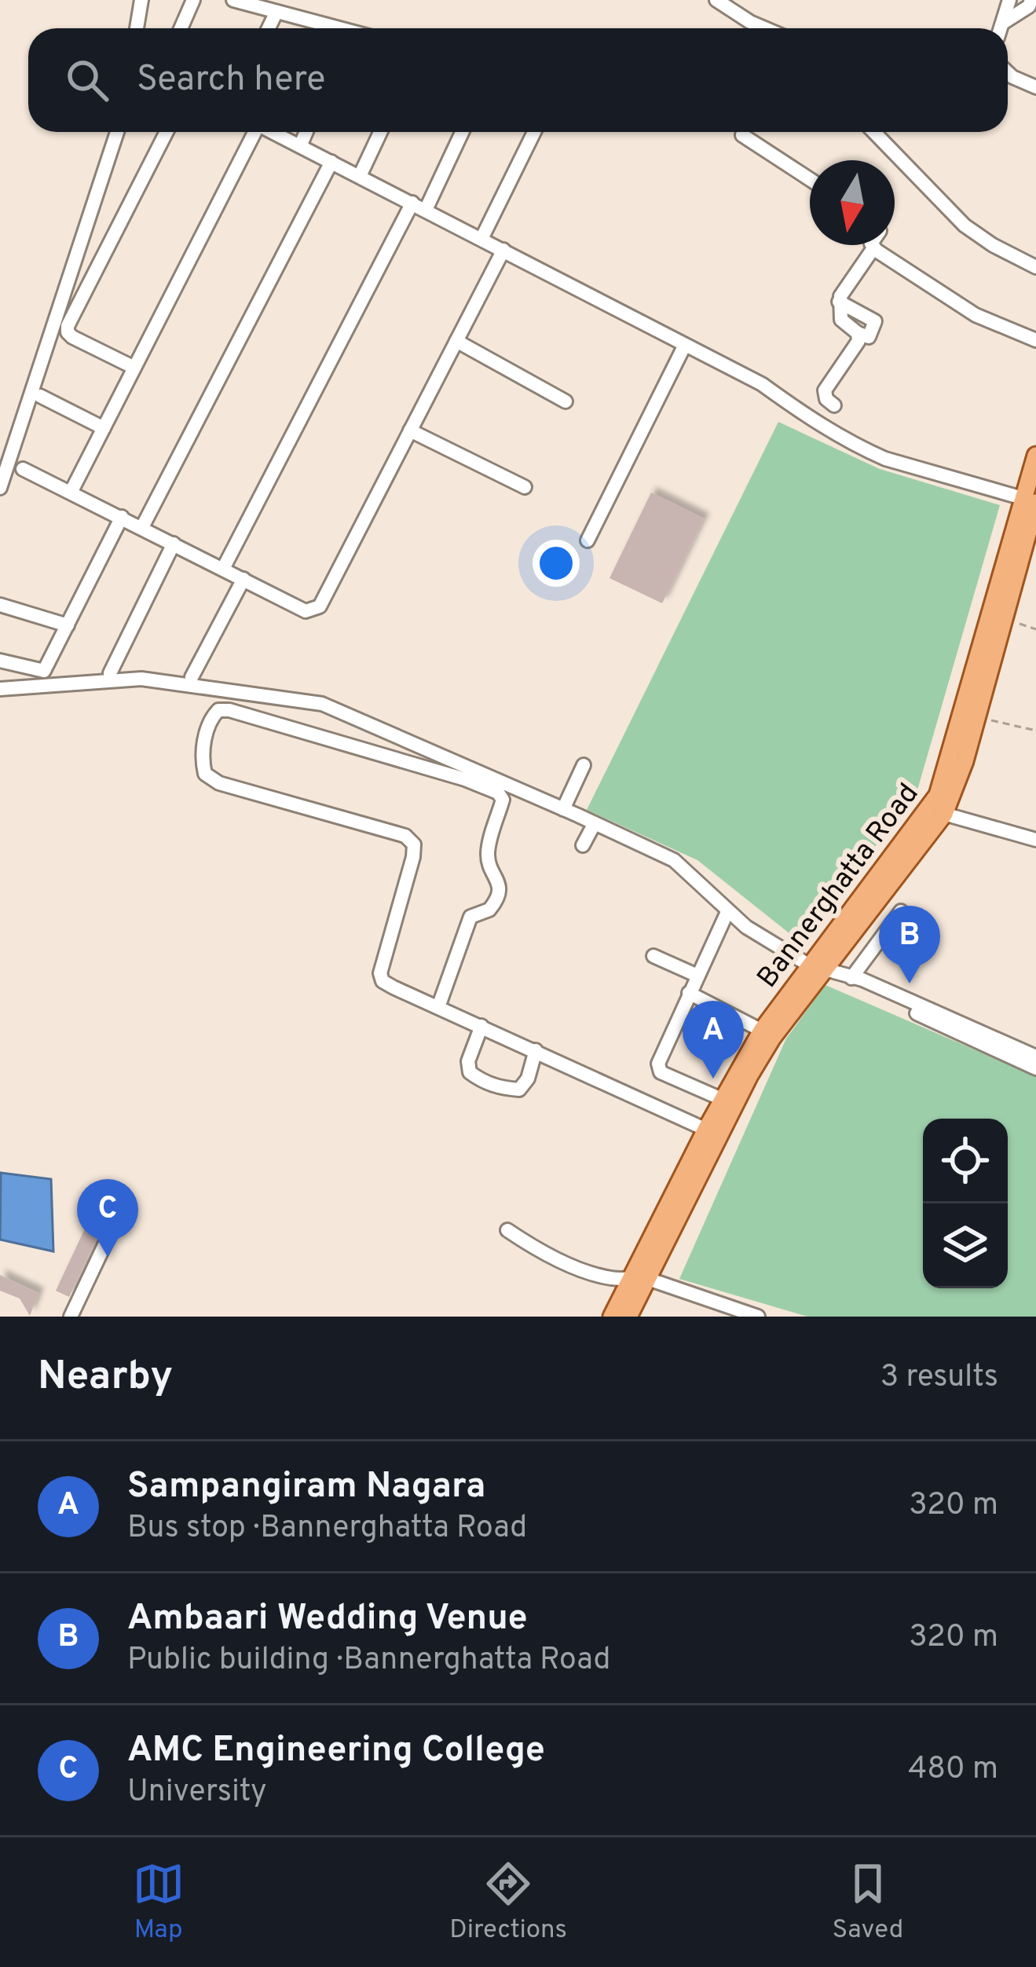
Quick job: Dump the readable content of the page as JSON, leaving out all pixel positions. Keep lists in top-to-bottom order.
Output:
{
  "streets": {
    "main road": ["Bannerghatta Road"]
  },
  "north": "bottom",
  "page": {
    "search": "Search here",
    "pins": ["B", "A", "C"],
    "heading": ["Nearby", "3 results"],
    "list": [
      {
        "mark": "A",
        "name": "Sampangiram Nagara",
        "note": "Bus stop · Bannerghatta Road",
        "value": "320 m"
      },
      {
        "mark": "B",
        "name": "Ambaari Wedding Venue",
        "note": "Public building · Bannerghatta Road",
        "value": "320 m"
      },
      {
        "mark": "C",
        "name": "AMC Engineering College",
        "note": "University",
        "value": "480 m"
      }
    ],
    "nav": ["Map", "Directions", "Saved"]
  }
}
